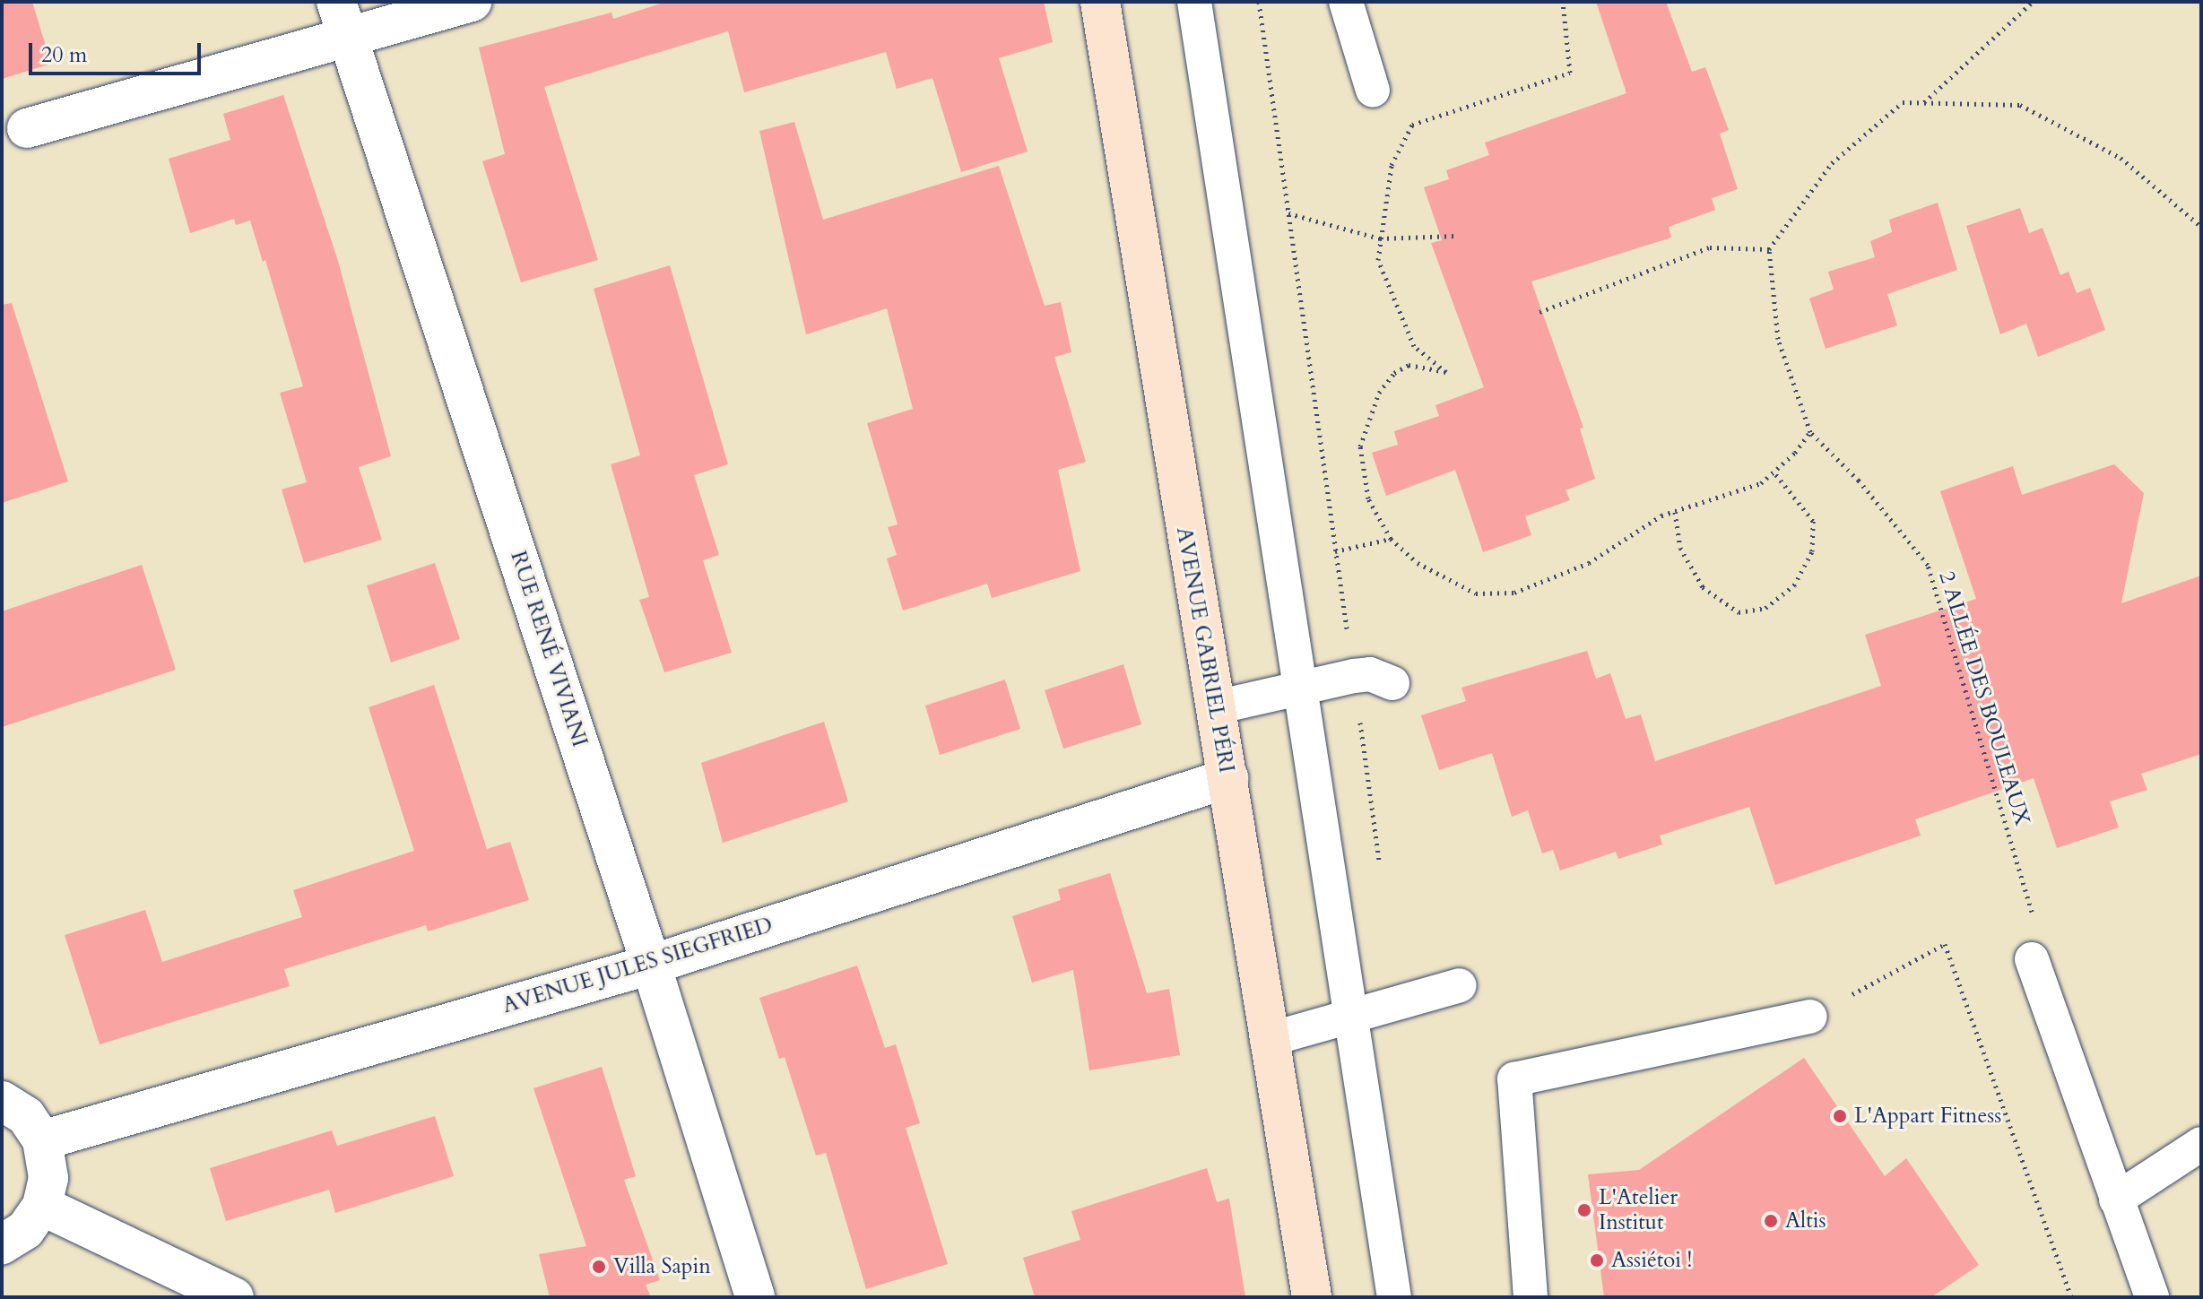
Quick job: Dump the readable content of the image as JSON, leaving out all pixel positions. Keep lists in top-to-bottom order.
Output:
{
  "streets": {
    "street": ["RUE RENÉ VIVIANI", "AVENUE GABRIEL PÉRI", "AVENUE JULES SIEGFRIED"],
    "path": ["2 ALLÉE DES BOULEAUX"]
  },
  "crossings": [
    ["RUE RENÉ VIVIANI", "AVENUE JULES SIEGFRIED"],
    ["AVENUE GABRIEL PÉRI", "AVENUE JULES SIEGFRIED"]
  ],
  "places": [
    "L'Appart Fitness",
    "L'Atelier Institut",
    "Altis",
    "Assiétoi !",
    "Villa Sapin"
  ],
  "scale_bar": "20 m"
}
